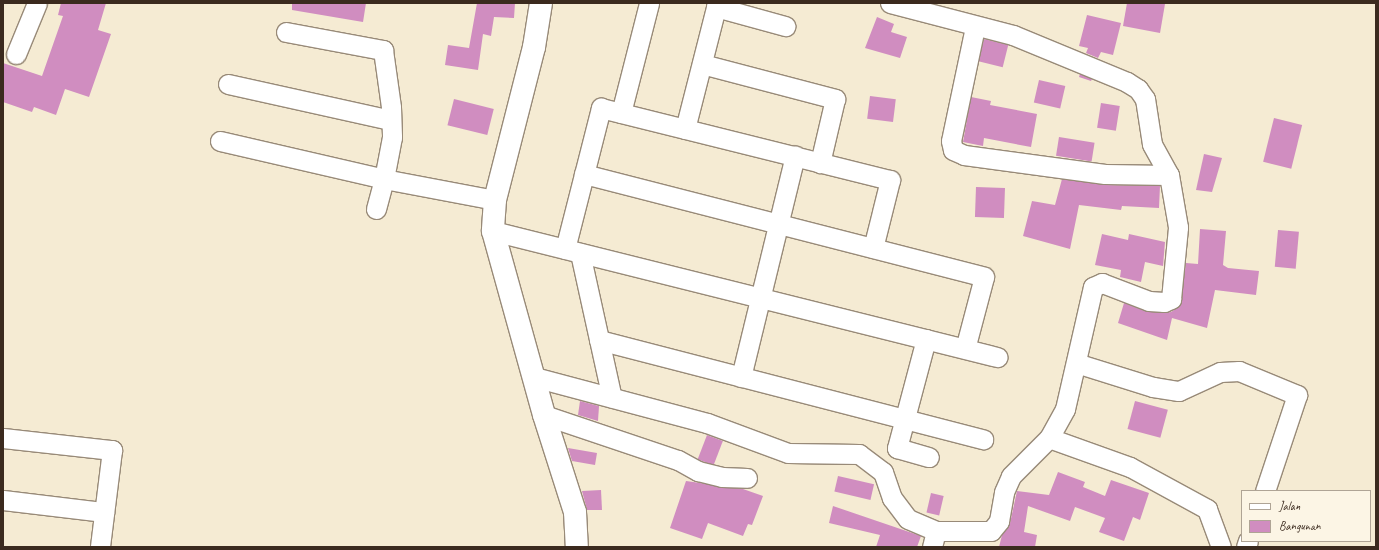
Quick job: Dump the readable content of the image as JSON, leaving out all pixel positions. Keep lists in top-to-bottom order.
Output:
{
  "legend": ["Jalan", "Bangunan"]
}
